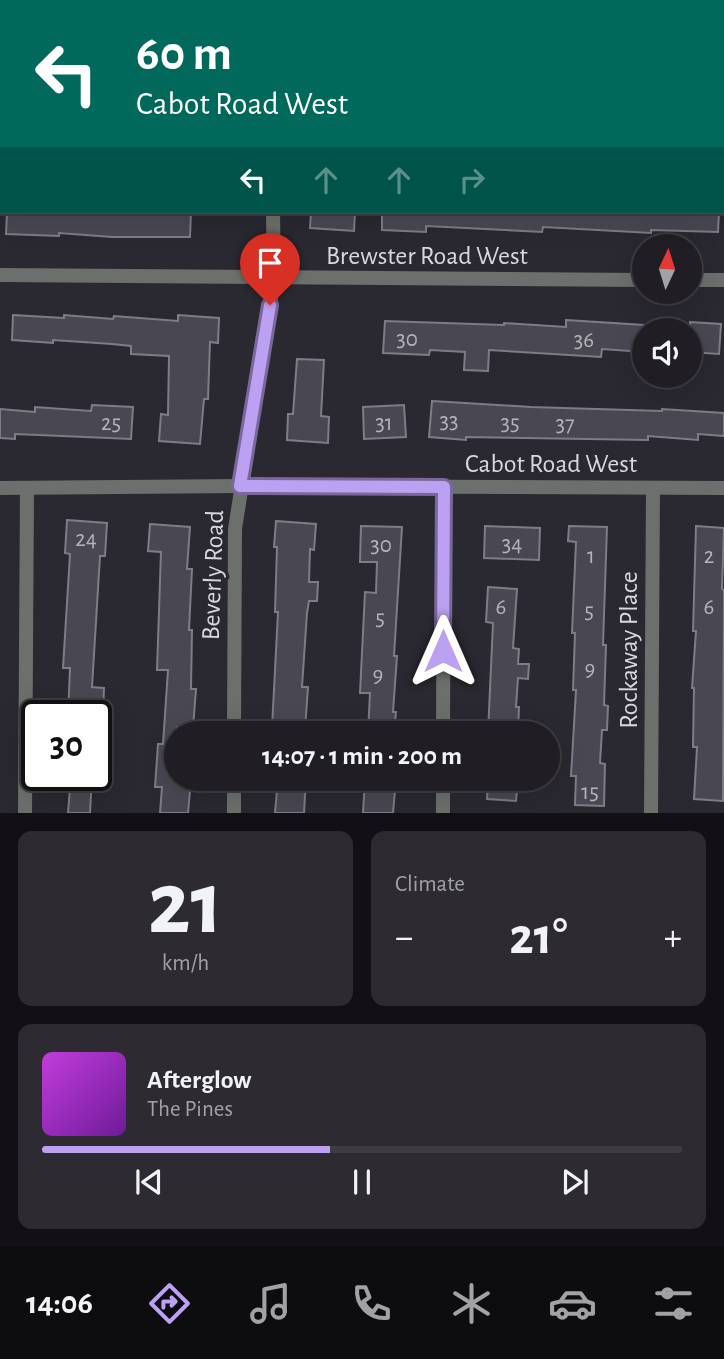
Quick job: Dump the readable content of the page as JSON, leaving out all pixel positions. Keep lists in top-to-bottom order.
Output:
{
  "streets": {
    "street": [
      "Brewster Road West",
      "Cabot Road West",
      "Beverly Road",
      "Rockaway Place"
    ]
  },
  "crossings": [
    ["Brewster Road West", "Beverly Road"],
    ["Cabot Road West", "Beverly Road"],
    ["Cabot Road West", "Rockaway Place"]
  ],
  "house_numbers": [
    "30",
    "36",
    "33",
    "25",
    "31",
    "35",
    "37",
    "24",
    "34",
    "30",
    "1",
    "2",
    "6",
    "6",
    "5",
    "5",
    "9",
    "9",
    "15"
  ],
  "north": "top",
  "page": {
    "turn": ["60 m", "Cabot Road West"],
    "limit": "30",
    "trip": "14:07 · 1 min · 200 m",
    "tile": [
      ["21", "km/h"],
      "Climate"
    ],
    "heat": ["−", "21°", "+"],
    "song": ["Afterglow", "The Pines"],
    "tabs": "14:06"
  }
}
